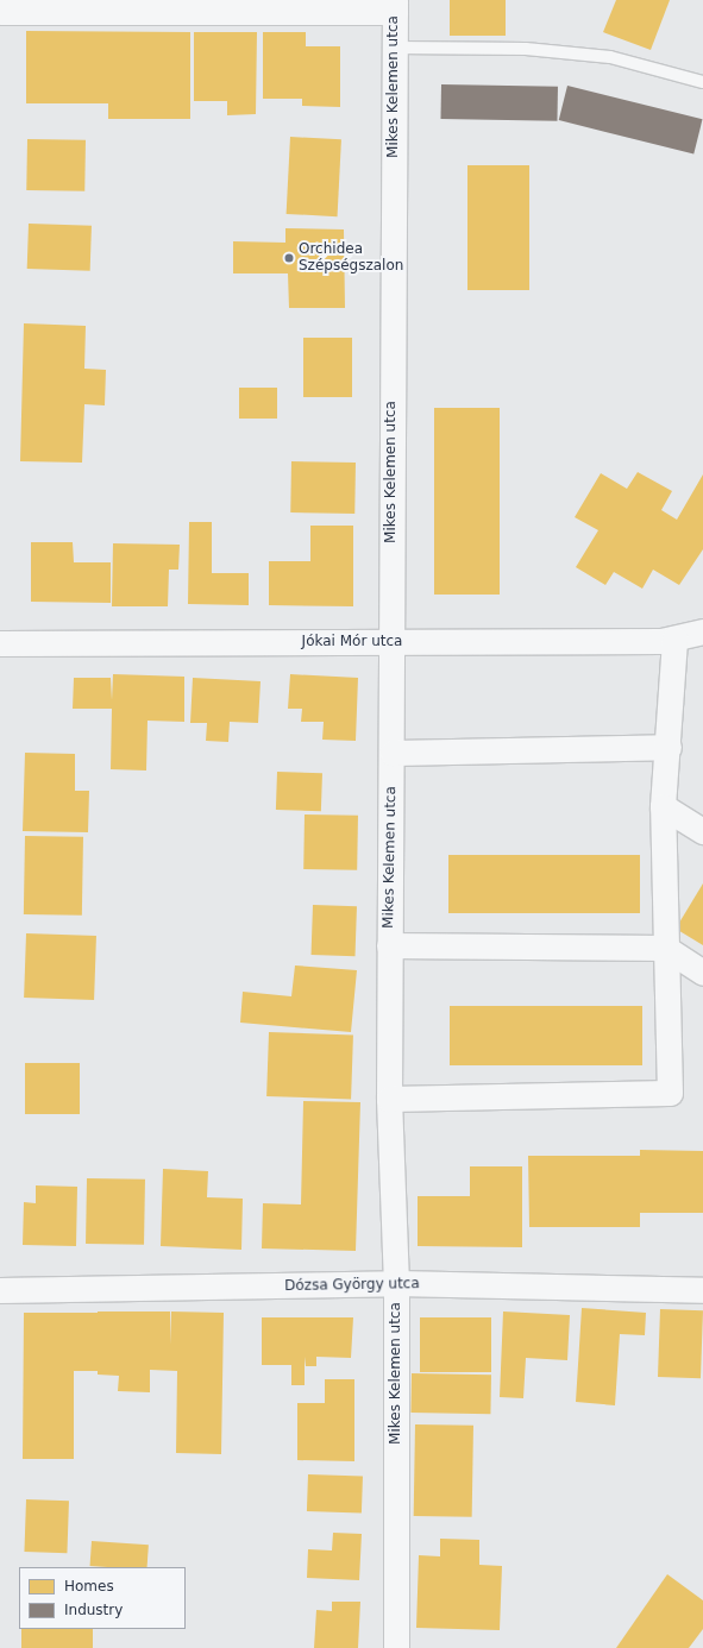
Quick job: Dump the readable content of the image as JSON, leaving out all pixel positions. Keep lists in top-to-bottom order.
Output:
{
  "streets": {
    "street": ["Mikes Kelemen utca", "Jókai Mór utca", "Dózsa György utca"]
  },
  "crossings": [
    ["Mikes Kelemen utca", "Jókai Mór utca"],
    ["Mikes Kelemen utca", "Dózsa György utca"]
  ],
  "places": ["Orchidea Szépségszalon"],
  "legend": ["Homes", "Industry"]
}
